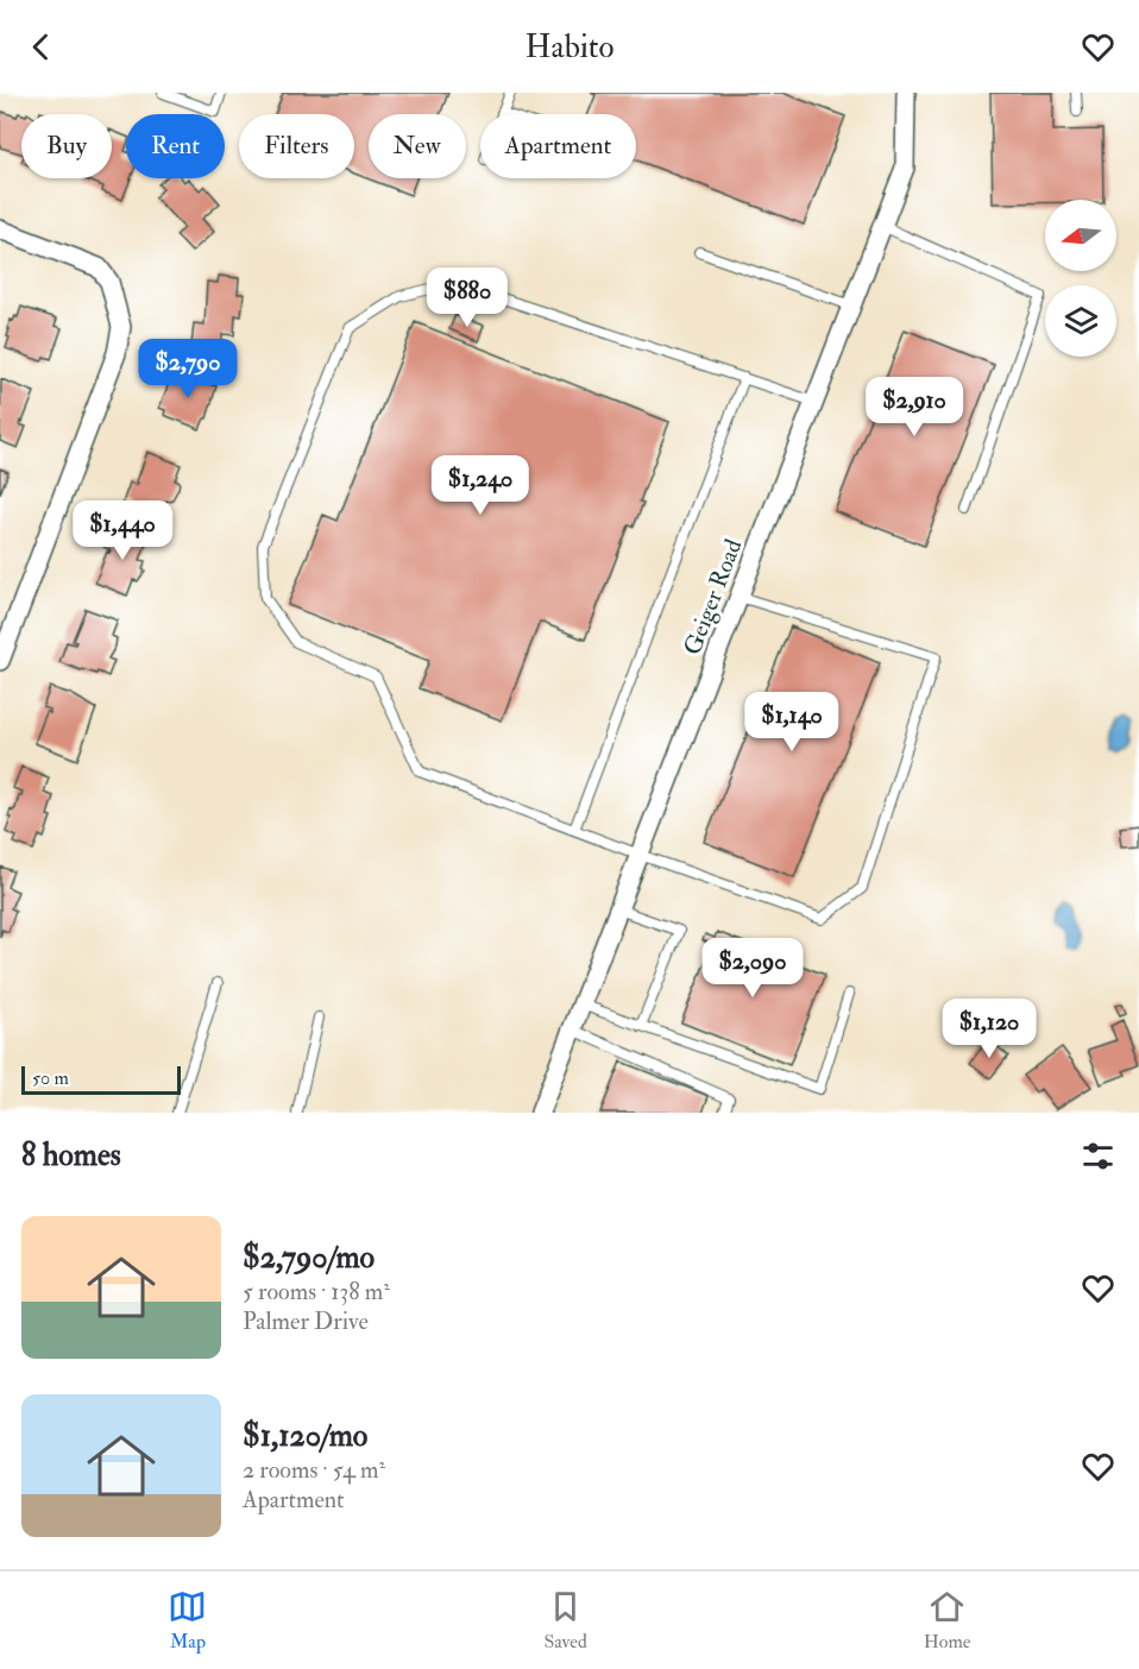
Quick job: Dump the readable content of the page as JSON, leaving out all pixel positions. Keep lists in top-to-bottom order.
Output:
{
  "streets": {
    "street": ["Geiger Road"]
  },
  "scale_bar": "50 m",
  "north": "left",
  "page": {
    "header": "Habito",
    "chip": [
      "Buy",
      "Rent",
      "Filters",
      "New",
      "Apartment"
    ],
    "price": [
      "$880",
      "$2,790",
      "$2,910",
      "$1,240",
      "$1,440",
      "$1,140",
      "$2,090",
      "$1,120"
    ],
    "scale": "50 m",
    "heading": "8 homes",
    "list": [
      {
        "name": "$2,790/mo",
        "note": "5 rooms · 138 m² · Palmer Drive"
      },
      {
        "name": "$1,120/mo",
        "note": "2 rooms · 54 m² · Apartment"
      }
    ],
    "tabs": ["Map", "Saved", "Home"]
  }
}
